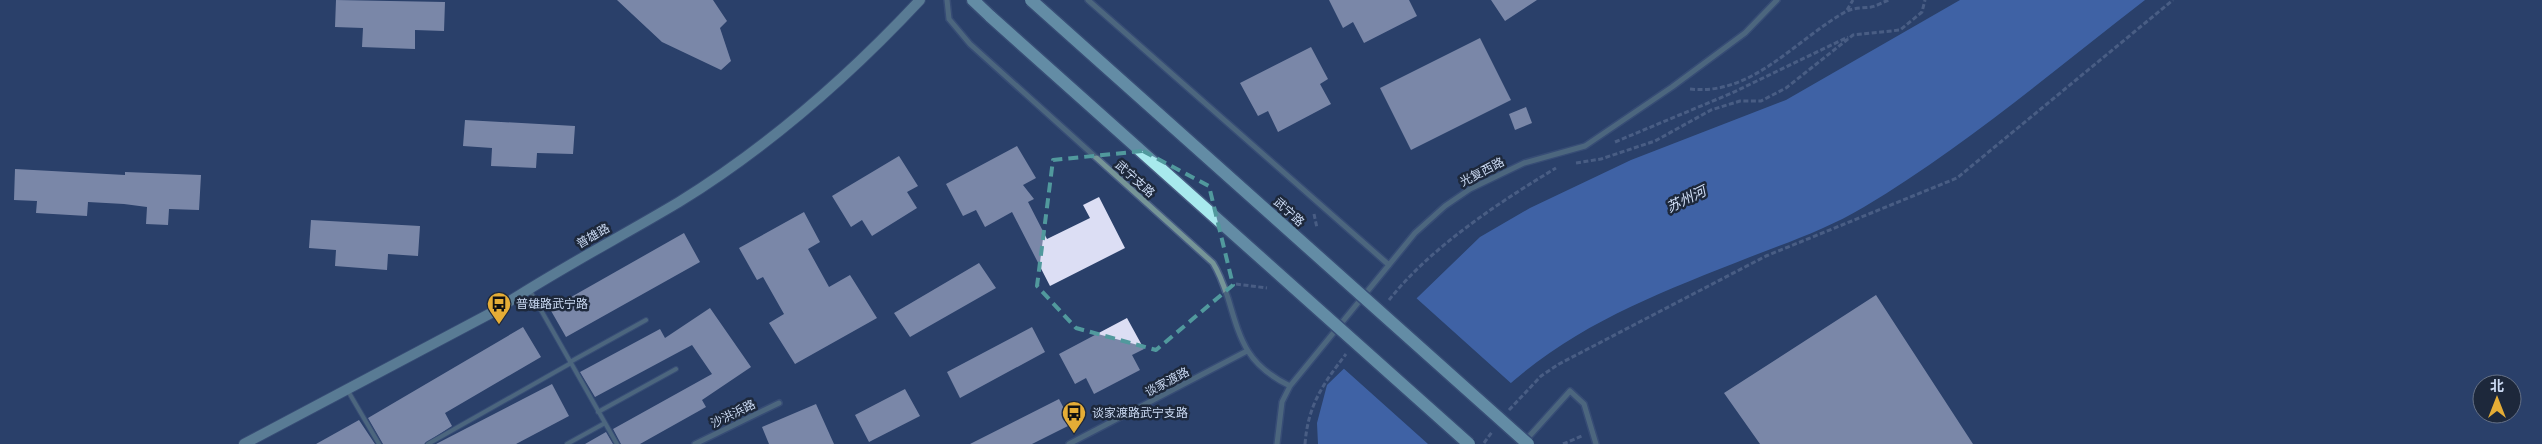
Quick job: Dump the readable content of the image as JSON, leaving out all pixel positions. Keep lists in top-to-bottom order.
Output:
{
  "streets": {
    "main road": ["武宁路", "普雄路"],
    "street": [
      "光复西路",
      "武宁支路",
      "谈家渡路",
      "沙洪浜路"
    ]
  },
  "crossings": [
    ["光复西路", "武宁支路"],
    ["武宁支路", "谈家渡路"]
  ],
  "water": ["苏州河"],
  "places": {
    "bus stop": ["普雄路武宁路", "谈家渡路武宁支路"]
  },
  "north": "top"
}
